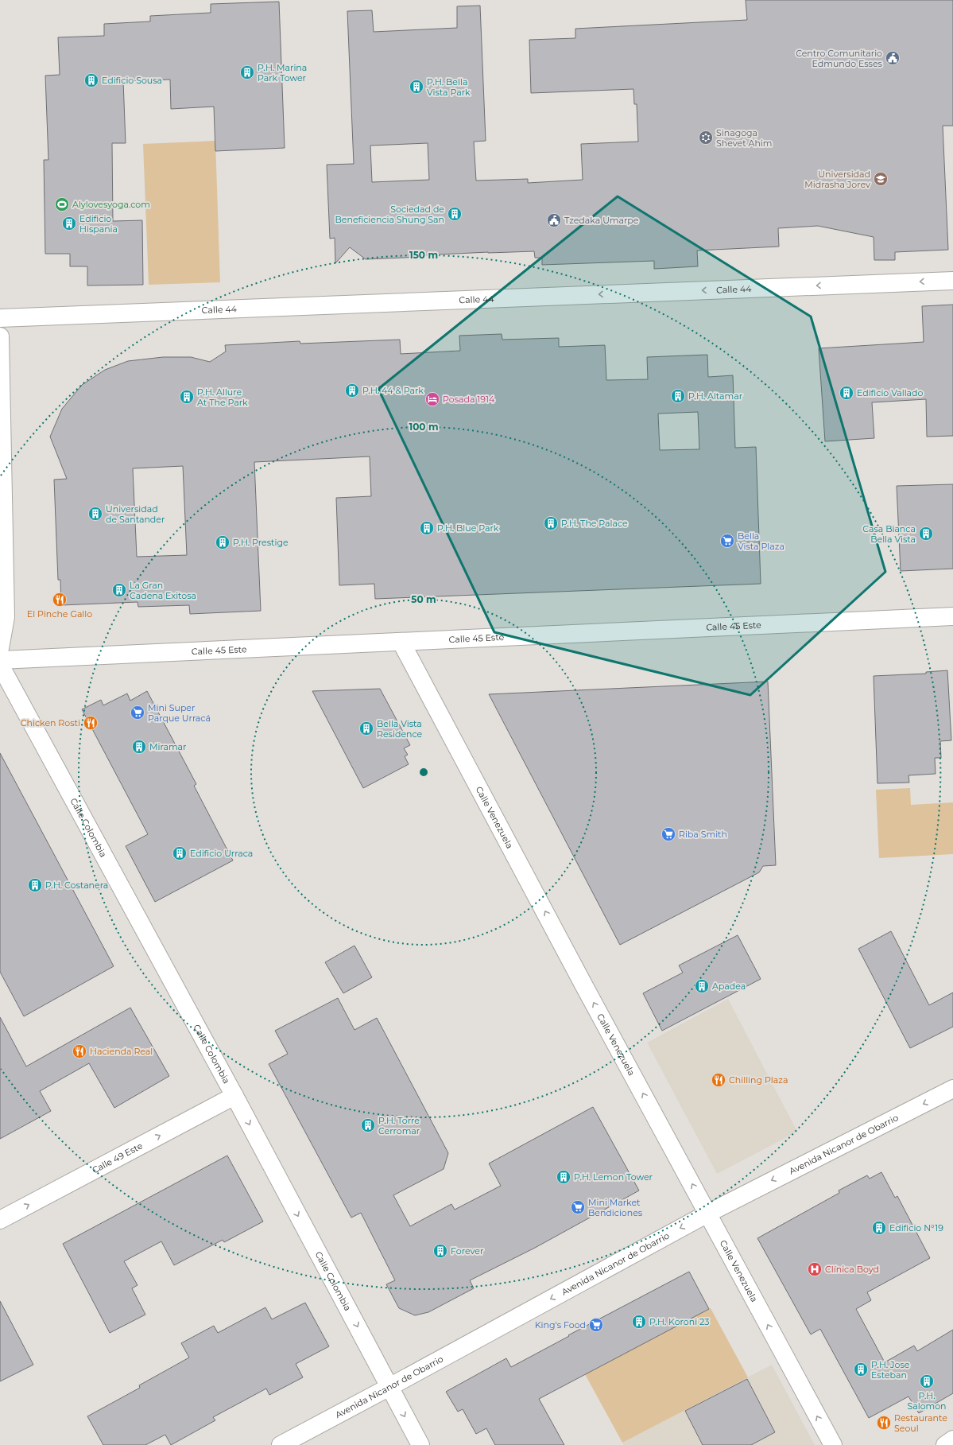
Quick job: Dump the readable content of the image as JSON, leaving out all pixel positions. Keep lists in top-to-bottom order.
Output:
{
  "streets": {
    "street": [
      "Calle 44",
      "Calle 45 Este",
      "Calle Venezuela",
      "Calle Colombia",
      "Avenida Nicanor de Obarrio",
      "Calle 49 Este"
    ]
  },
  "crossings": [
    ["Calle 45 Este", "Calle Venezuela"],
    ["Calle Venezuela", "Avenida Nicanor de Obarrio"],
    ["Calle Colombia", "Avenida Nicanor de Obarrio"],
    ["Calle Colombia", "Calle 49 Este"]
  ],
  "one_way": [
    "Calle 44",
    "Calle Venezuela",
    "Calle Colombia",
    "Avenida Nicanor de Obarrio",
    "Calle 49 Este"
  ],
  "places": {
    "public building": ["Centro Comunitario Edmundo Esses", "Tzedaka Umarpe"],
    "building": [
      "P.H. Marina Park Tower",
      "Edificio Sousa",
      "P.H. Bella Vista Park",
      "Sociedad de Beneficiencia Shung San",
      "Edificio Hispania",
      "P.H. 44 & Park",
      "Edificio Vallado",
      "P.H. Altamar",
      "P.H. Allure At The Park",
      "Universidad de Santander",
      "P.H. The Palace",
      "P.H. Blue Park",
      "Casa Bianca Bella Vista",
      "P.H. Prestige",
      "La Gran Cadena Exitosa",
      "Bella Vista Residence",
      "Miramar",
      "Edificio Urraca",
      "P.H. Costanera",
      "Apadea",
      "P.H. Torre Cerromar",
      "P.H. Lemon Tower",
      "Edificio N°19",
      "Forever",
      "P.H. Koroni 23",
      "P.H. Jose Esteban",
      "P.H. Salomon"
    ],
    "synagogue": ["Sinagoga Shevet Ahim"],
    "school or university": ["Universidad Midrasha Jorev"],
    "sports": ["Alylovesyoga.com"],
    "hotel": ["Posada 1914"],
    "supermarket": [
      "Bella Vista Plaza",
      "Mini Super Parque Urracá",
      "Riba Smith",
      "Mini Market Bendiciones",
      "King's Food"
    ],
    "restaurant": [
      "El Pinche Gallo",
      "Chicken Rosti",
      "Hacienda Real",
      "Chilling Plaza",
      "Restaurante Seoul"
    ],
    "hospital": ["Clínica Boyd"]
  },
  "rings": ["150 m", "100 m", "50 m"]
}
